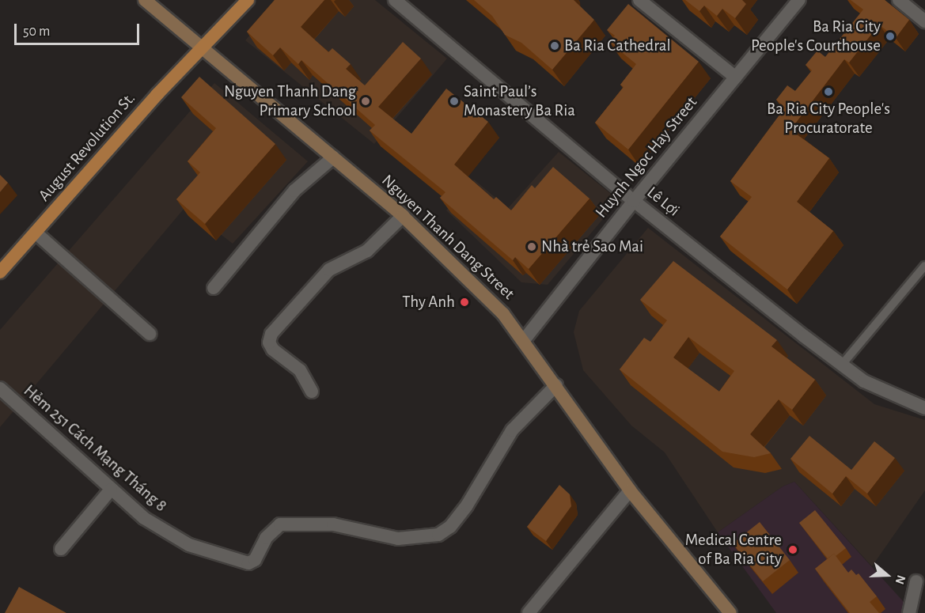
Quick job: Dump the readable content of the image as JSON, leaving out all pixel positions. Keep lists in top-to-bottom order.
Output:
{
  "streets": {
    "main road": ["August Revolution St.", "Nguyen Thanh Dang Street"],
    "street": ["Huynh Ngoc Hay Street", "Lê Lợi", "Hẻm 251 Cách Mạng Tháng 8"]
  },
  "crossings": [
    ["August Revolution St.", "Nguyen Thanh Dang Street"],
    ["Huynh Ngoc Hay Street", "Lê Lợi"],
    ["Huynh Ngoc Hay Street", "Nguyen Thanh Dang Street"],
    ["Nguyen Thanh Dang Street", "Hẻm 251 Cách Mạng Tháng 8"]
  ],
  "places": [
    "Ba Ria City People's Courthouse",
    "Ba Ria Cathedral",
    "Ba Ria City People's Procuratorate",
    "Nguyen Thanh Dang Primary School",
    "Saint Paul’s Monastery Ba Ria",
    "Nhà trẻ Sao Mai",
    "Thy Anh",
    "Medical Centre of Ba Ria City"
  ],
  "scale_bar": "50 m",
  "north": "right"
}
